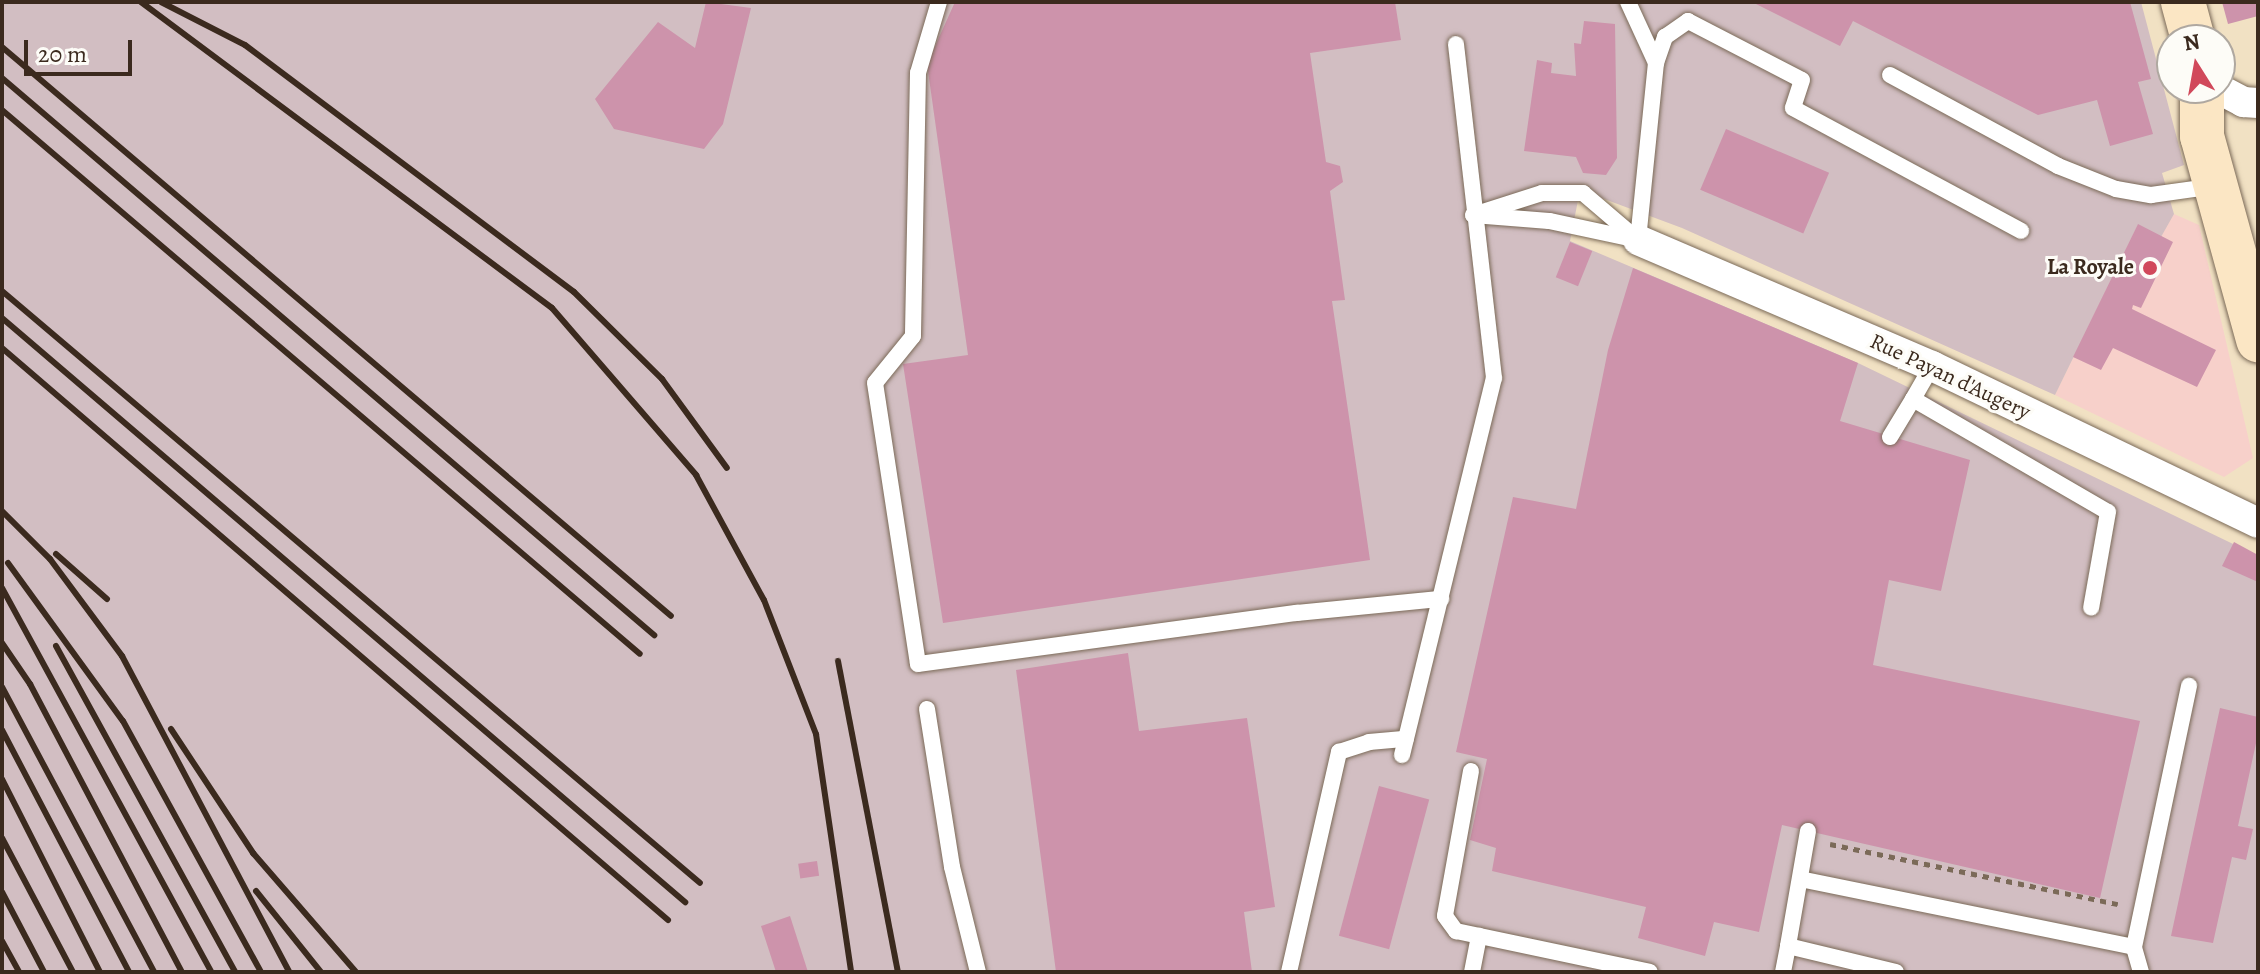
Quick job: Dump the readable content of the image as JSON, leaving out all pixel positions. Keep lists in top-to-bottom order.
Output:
{
  "streets": {
    "street": ["Rue Payan d'Augery"]
  },
  "places": ["La Royale"],
  "scale_bar": "20 m",
  "north": "top"
}
